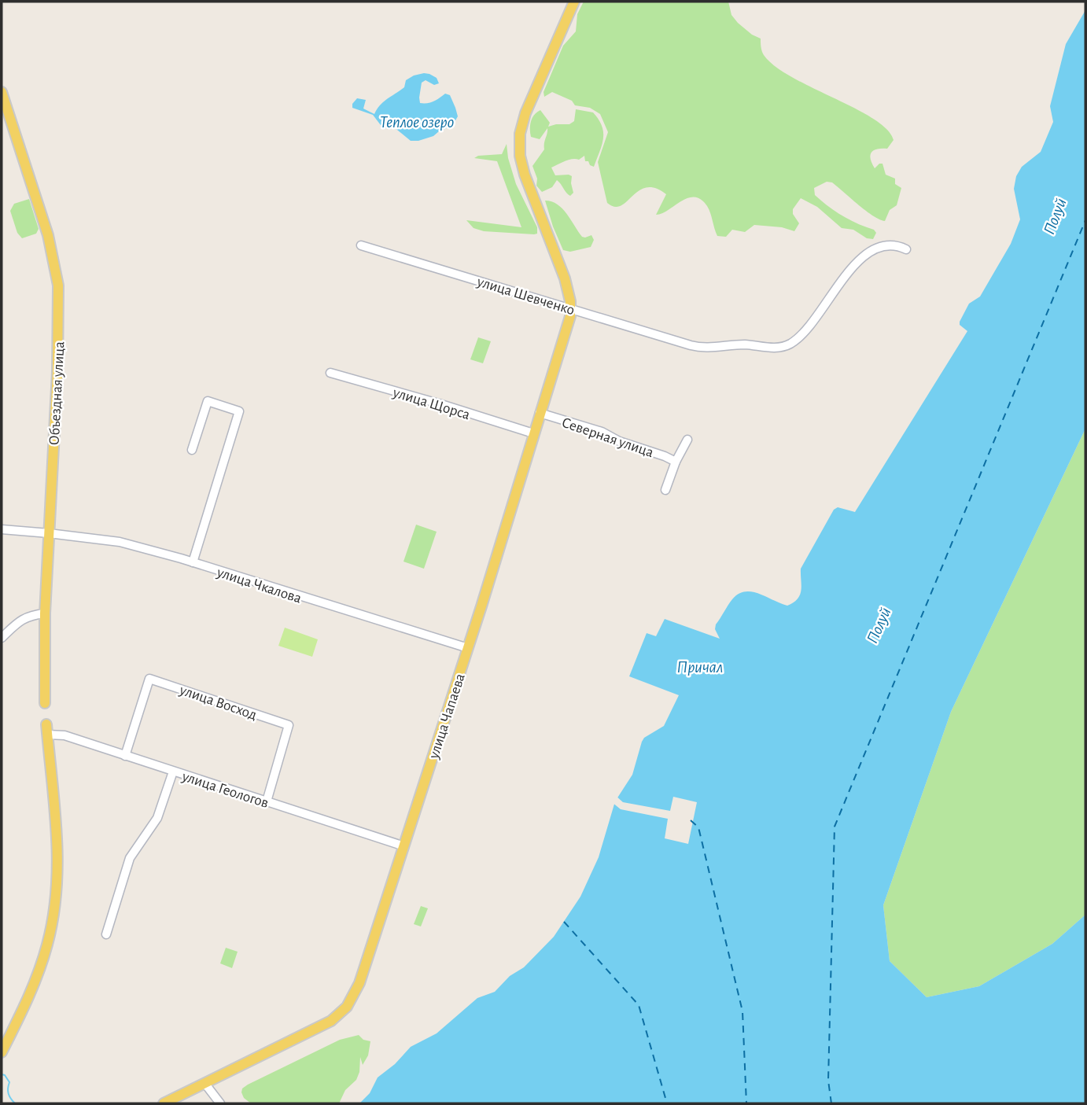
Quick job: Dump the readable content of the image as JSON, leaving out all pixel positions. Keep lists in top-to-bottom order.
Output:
{
  "streets": {
    "main road": ["Объездная улица", "улица Чапаева"],
    "street": [
      "улица Шевченко",
      "улица Щорса",
      "Северная улица",
      "улица Чкалова",
      "улица Восход",
      "улица Геологов"
    ]
  },
  "crossings": [
    ["улица Шевченко", "улица Чапаева"],
    ["Объездная улица", "улица Чкалова"],
    ["улица Щорса", "улица Чапаева"],
    ["Северная улица", "улица Чапаева"],
    ["улица Чкалова", "улица Чапаева"],
    ["улица Восход", "улица Геологов"],
    ["улица Чапаева", "улица Геологов"]
  ],
  "water": ["Теплое озеро", "Полуй", "Причал"]
}
